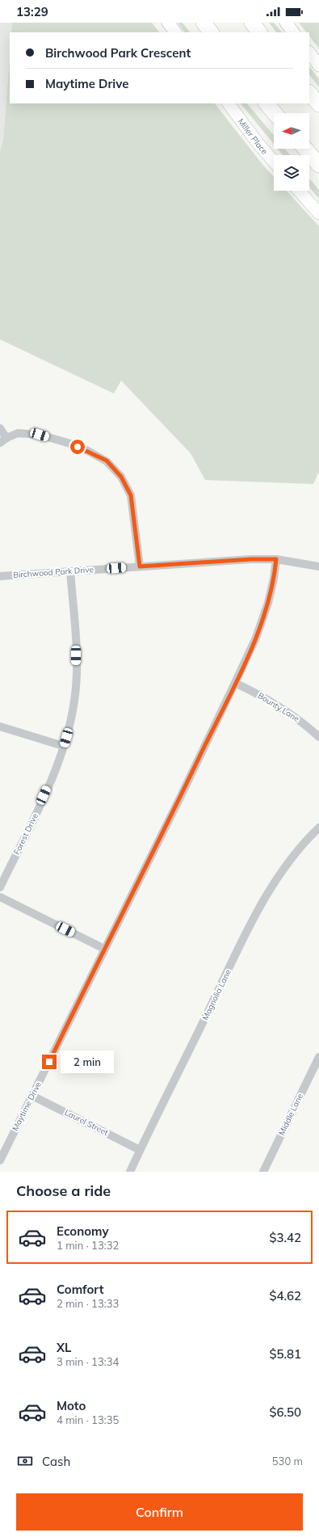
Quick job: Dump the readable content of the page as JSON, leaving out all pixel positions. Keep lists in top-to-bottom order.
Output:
{
  "streets": {
    "main road": ["Miller Place"],
    "street": [
      "Birchwood Park Drive",
      "Bounty Lane",
      "Forest Drive",
      "Magnolia Lane",
      "Maytime Drive",
      "Middle Lane",
      "Laurel Street"
    ]
  },
  "crossings": [
    ["Birchwood Park Drive", "Forest Drive"],
    ["Birchwood Park Drive", "Maytime Drive"],
    ["Bounty Lane", "Maytime Drive"],
    ["Magnolia Lane", "Laurel Street"],
    ["Maytime Drive", "Laurel Street"]
  ],
  "north": "left",
  "page": {
    "status": "13:29",
    "banner": ["Birchwood Park Crescent", "Maytime Drive"],
    "bubble": "2 min",
    "heading": "Choose a ride",
    "list": [
      {
        "name": "Economy",
        "note": "1 min · 13:32",
        "value": "$3.42"
      },
      {
        "name": "Comfort",
        "note": "2 min · 13:33",
        "value": "$4.62"
      },
      {
        "name": "XL",
        "note": "3 min · 13:34",
        "value": "$5.81"
      },
      {
        "name": "Moto",
        "note": "4 min · 13:35",
        "value": "$6.50"
      }
    ],
    "pay": ["Cash", "530 m"],
    "buttons": "Confirm"
  }
}
